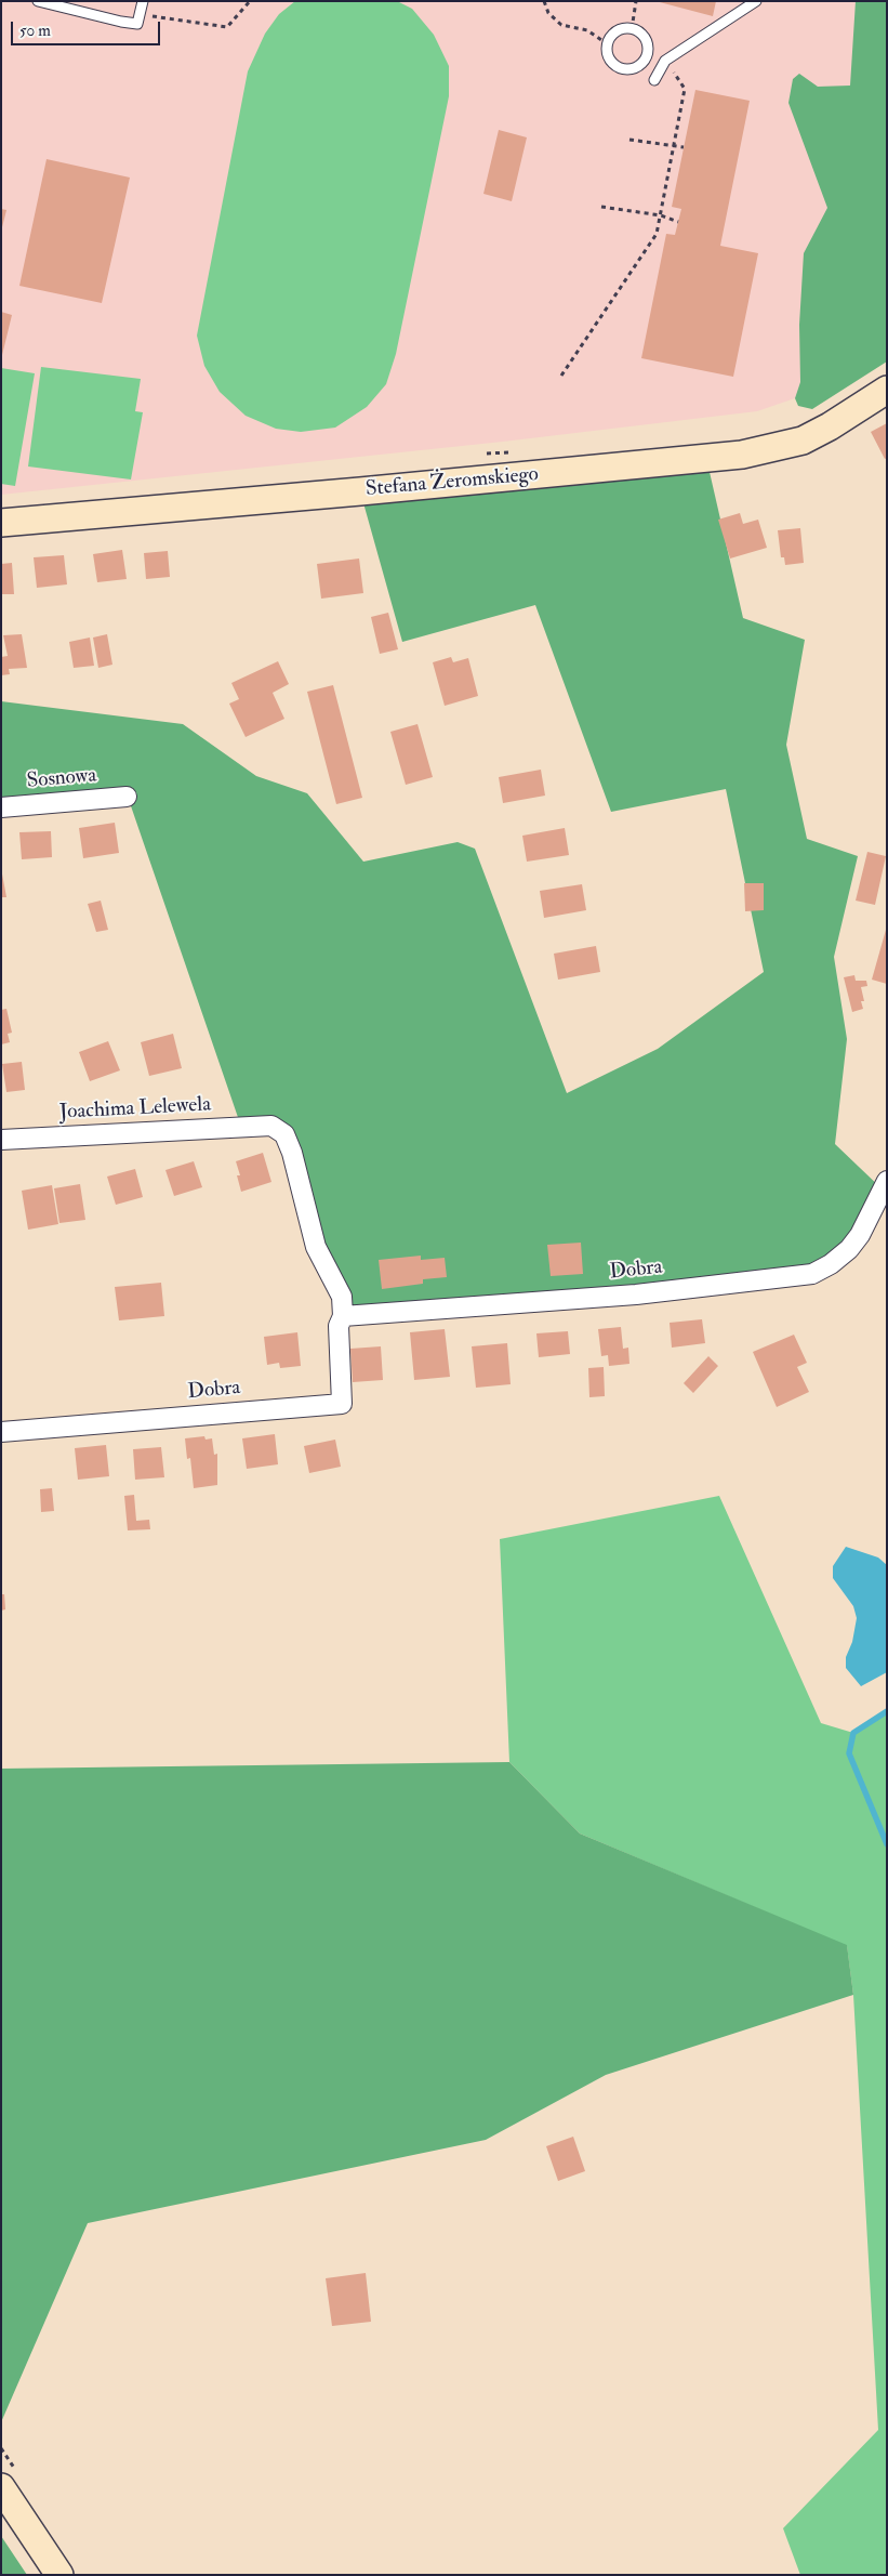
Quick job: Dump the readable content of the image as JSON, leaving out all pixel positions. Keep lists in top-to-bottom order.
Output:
{
  "streets": {
    "street": [
      "Stefana Żeromskiego",
      "Sosnowa",
      "Joachima Lelewela",
      "Dobra"
    ]
  },
  "crossings": [
    ["Joachima Lelewela", "Dobra"]
  ],
  "scale_bar": "50 m"
}
